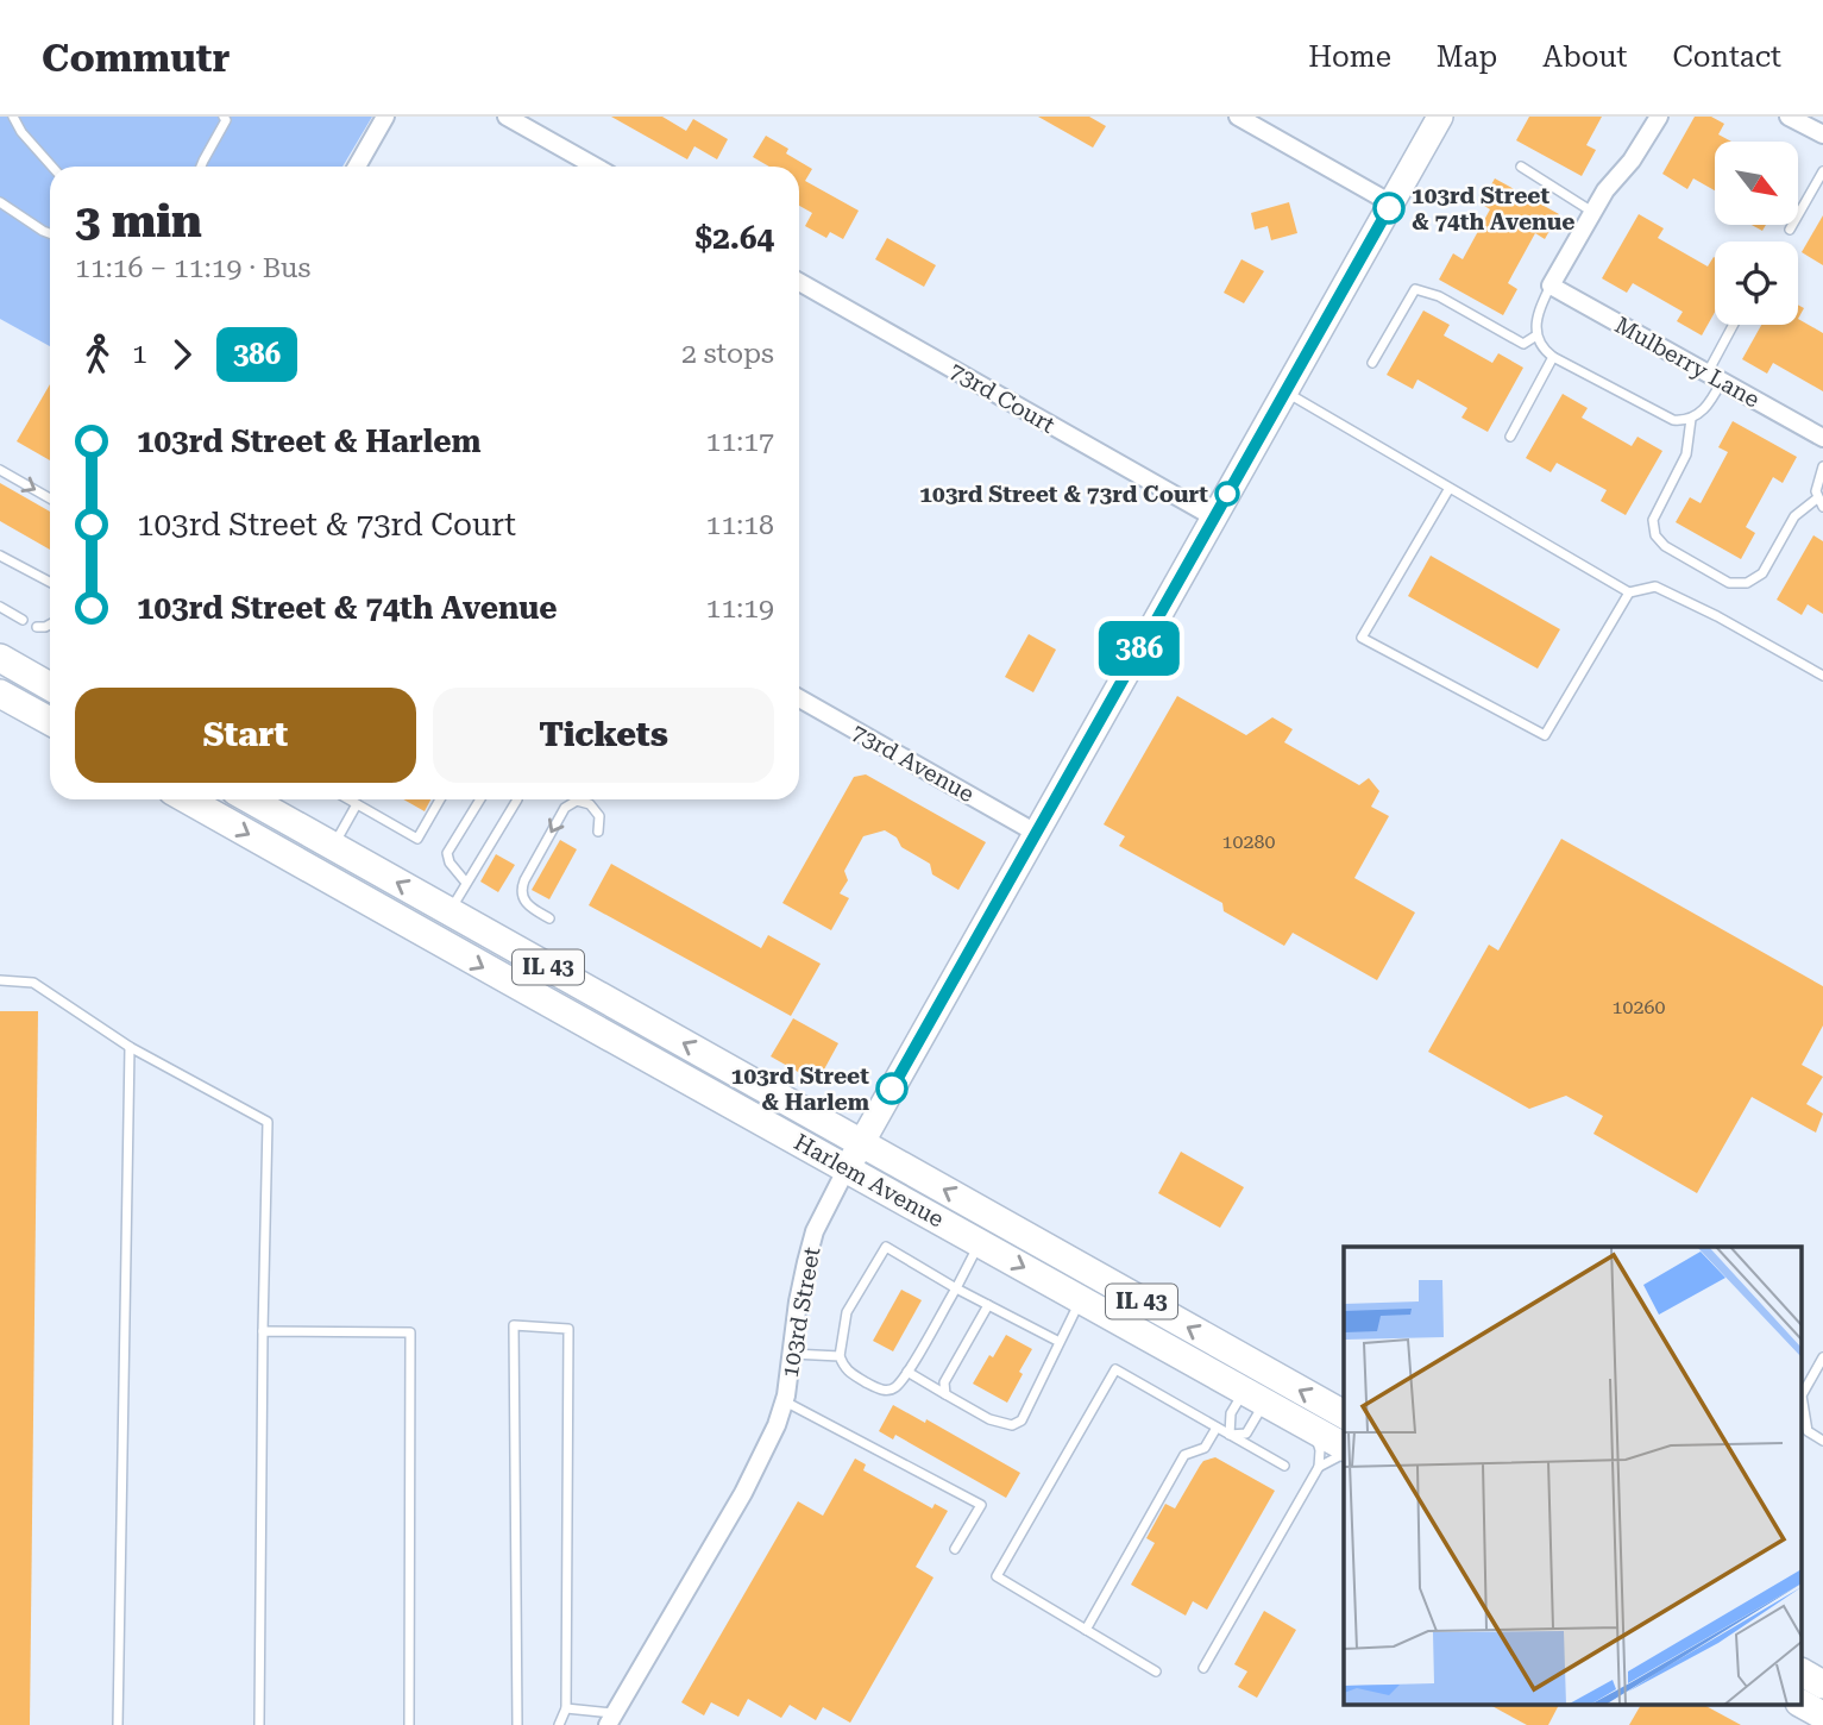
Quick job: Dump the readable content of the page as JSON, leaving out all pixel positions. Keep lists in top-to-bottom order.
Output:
{
  "streets": {
    "main road": ["IL 43", "Harlem Avenue"],
    "street": [
      "Mulberry Lane",
      "73rd Court",
      "73rd Avenue",
      "103rd Street"
    ]
  },
  "crossings": [
    ["73rd Court", "103rd Street"],
    ["73rd Avenue", "103rd Street"],
    ["Harlem Avenue", "103rd Street"]
  ],
  "places": ["103rd Street & 74th Avenue", "103rd Street & 73rd Court", "103rd Street & Harlem"],
  "lines": ["bus line 386"],
  "house_numbers": ["10280", "10260"],
  "north": "bottom right",
  "page": {
    "header": "Commutr",
    "nav": [
      "Home",
      "Map",
      "About",
      "Contact"
    ],
    "on_map": "386",
    "heading": ["3 min", "11:16 – 11:19 · Bus", "$2.64"],
    "legs": ["1", "386", "2 stops"],
    "list": [
      {
        "name": "103rd Street & Harlem",
        "value": "11:17"
      },
      {
        "name": "103rd Street & 73rd Court",
        "value": "11:18"
      },
      {
        "name": "103rd Street & 74th Avenue",
        "value": "11:19"
      }
    ],
    "buttons": ["Start", "Tickets"]
  }
}
